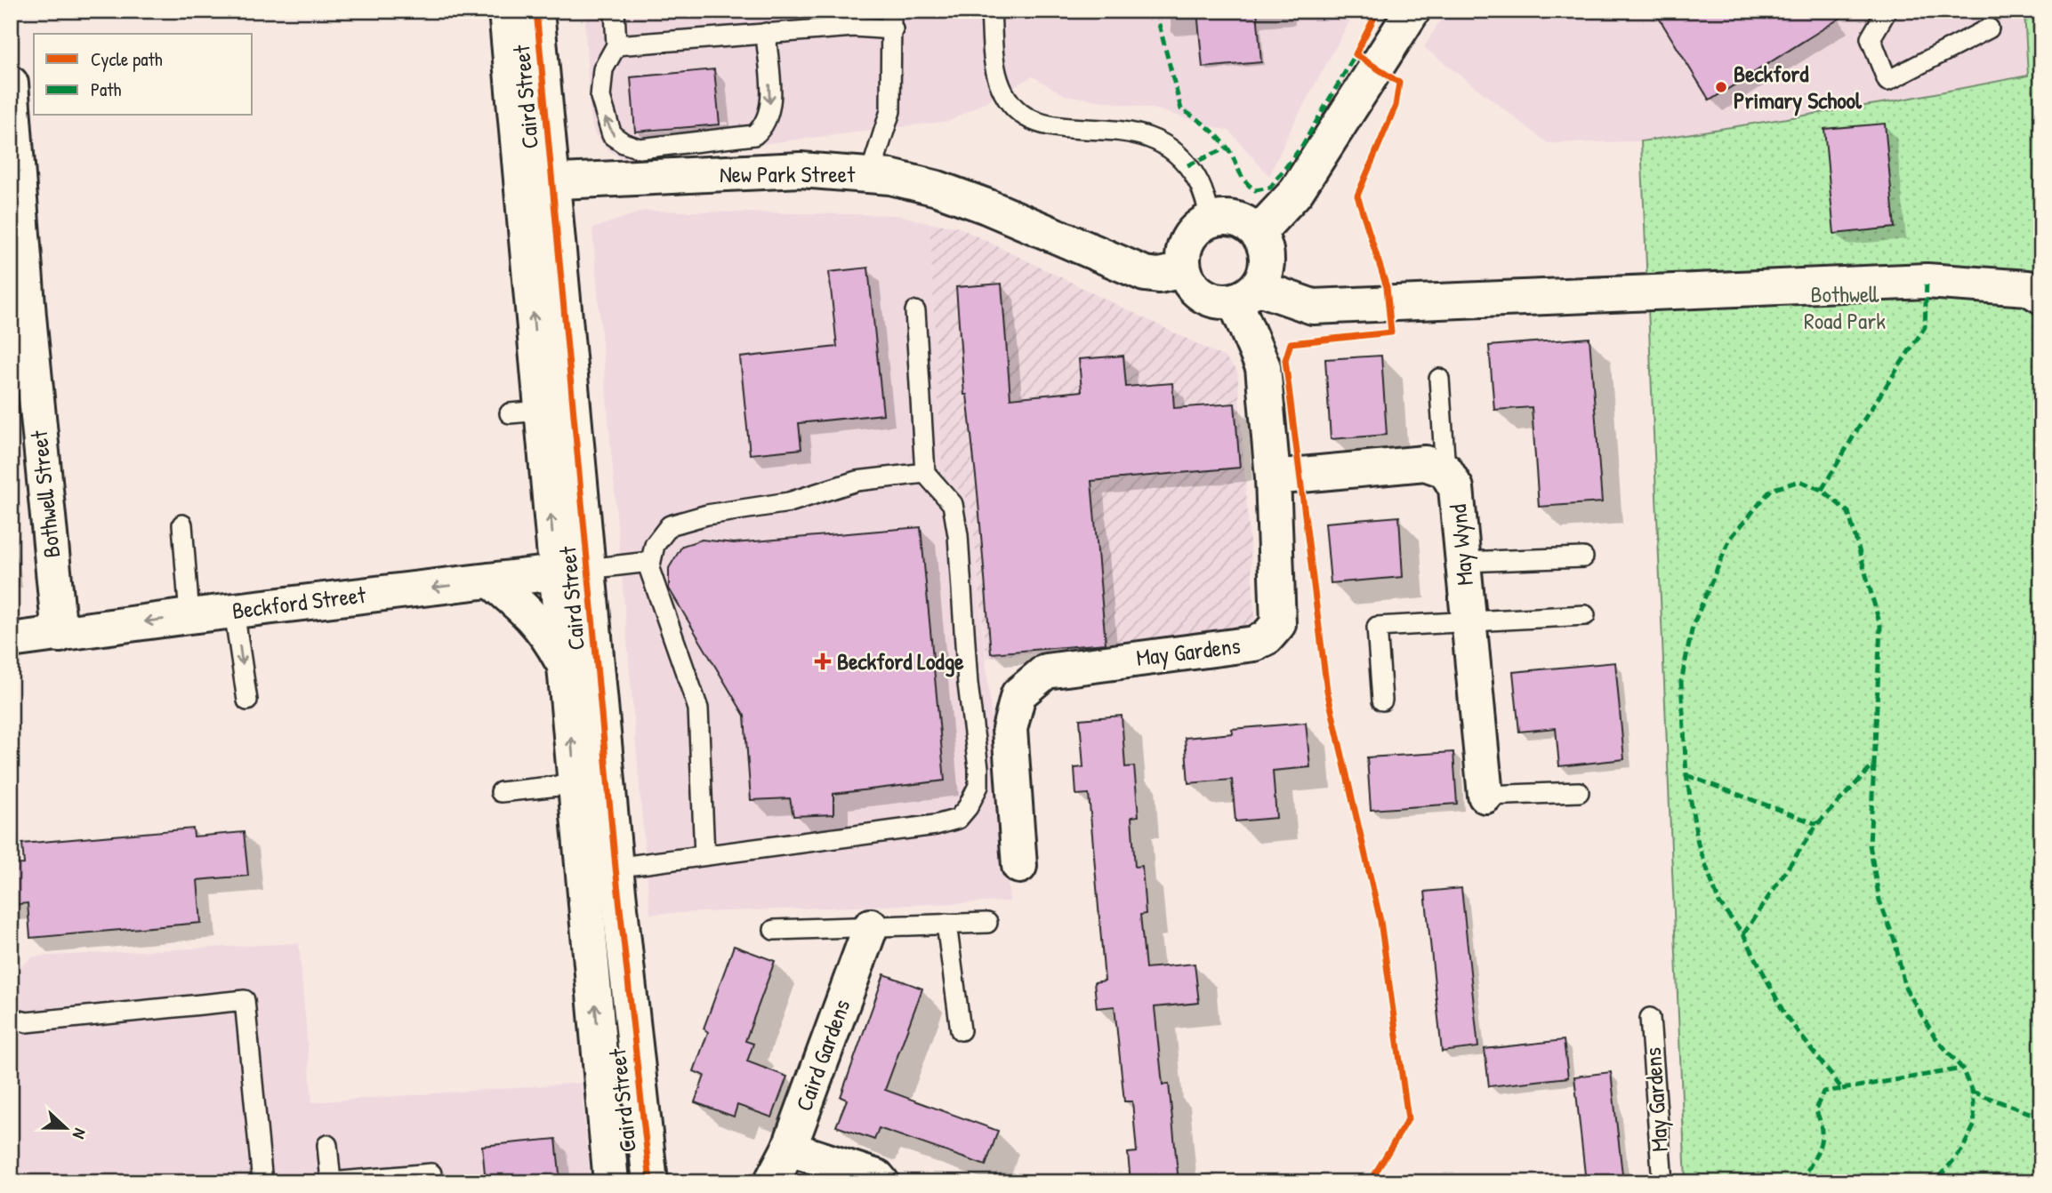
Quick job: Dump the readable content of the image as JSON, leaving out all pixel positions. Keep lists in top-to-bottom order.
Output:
{
  "streets": {
    "street": [
      "Caird Street",
      "New Park Street",
      "Bothwell Street",
      "May Wynd",
      "Beckford Street",
      "May Gardens",
      "Caird Gardens"
    ]
  },
  "crossings": [
    ["Caird Street", "New Park Street"],
    ["Caird Street", "Beckford Street"],
    ["New Park Street", "May Gardens"],
    ["Bothwell Street", "Beckford Street"],
    ["May Wynd", "May Gardens"]
  ],
  "one_way": ["Beckford Street"],
  "parks": ["Bothwell Road Park"],
  "places": {
    "other": ["Beckford Primary School"],
    "health": ["Beckford Lodge"]
  },
  "legend": ["Cycle path", "Path"],
  "north": "right"
}
